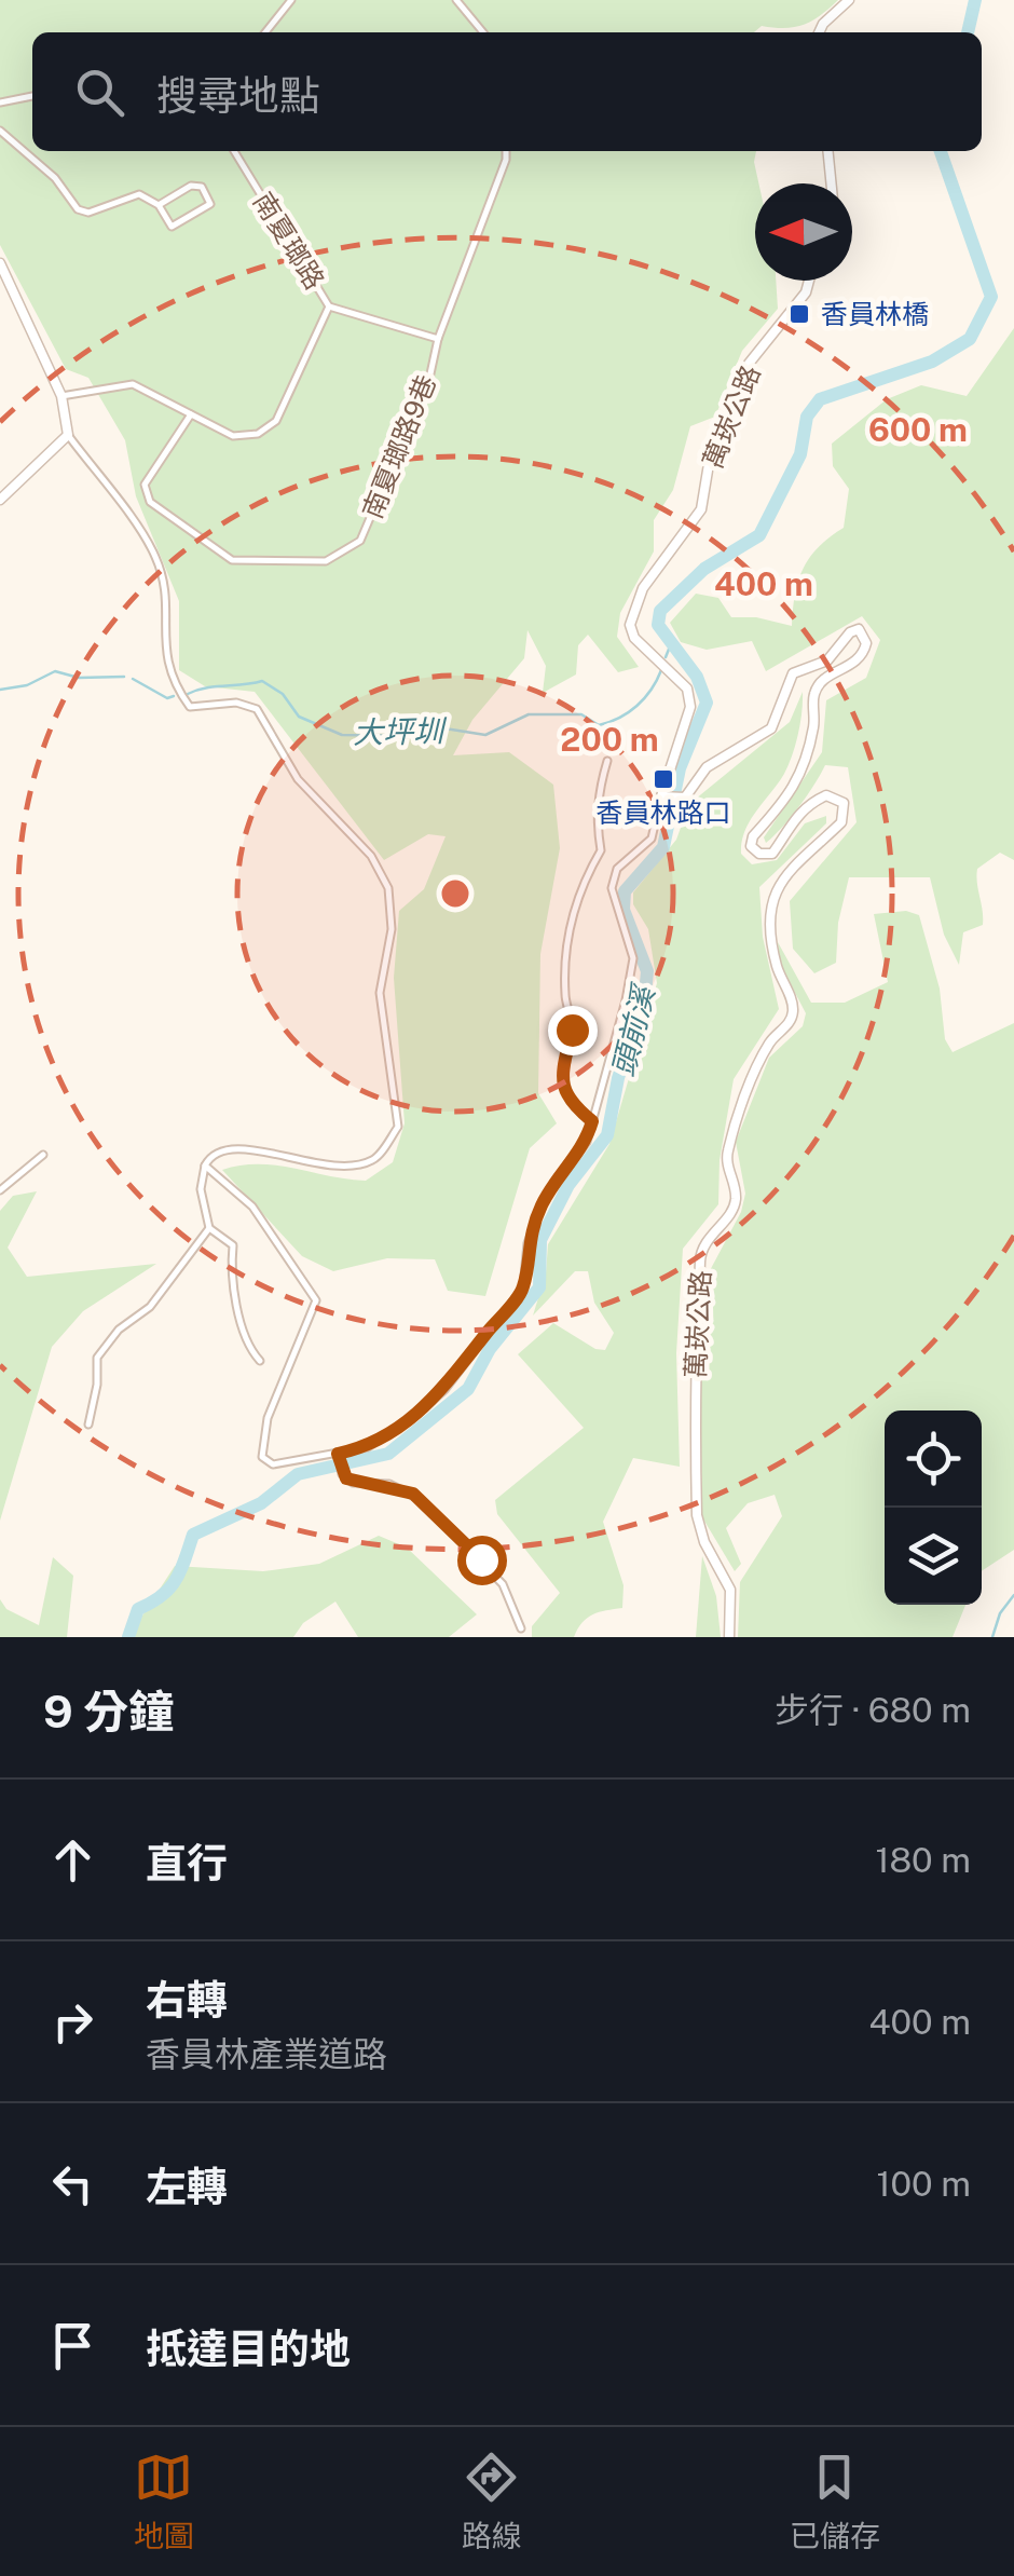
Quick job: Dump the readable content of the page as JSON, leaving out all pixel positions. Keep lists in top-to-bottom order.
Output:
{
  "streets": {
    "street": ["南夏瑯路", "萬崁公路", "南夏瑯路9巷"]
  },
  "crossings": [
    ["南夏瑯路", "南夏瑯路9巷"]
  ],
  "water": ["大坪圳", "頭前溪"],
  "places": {
    "transit": ["香員林橋", "香員林路口"]
  },
  "north": "left",
  "page": {
    "search": "搜尋地點",
    "heading": ["9 分鐘", "步行 · 680 m"],
    "list": [
      ["直行", "180 m"],
      ["右轉", "香員林產業道路", "400 m"],
      ["左轉", "100 m"],
      "抵達目的地"
    ],
    "nav": ["地圖", "路線", "已儲存"]
  },
  "rings": ["600 m", "400 m", "200 m"]
}
